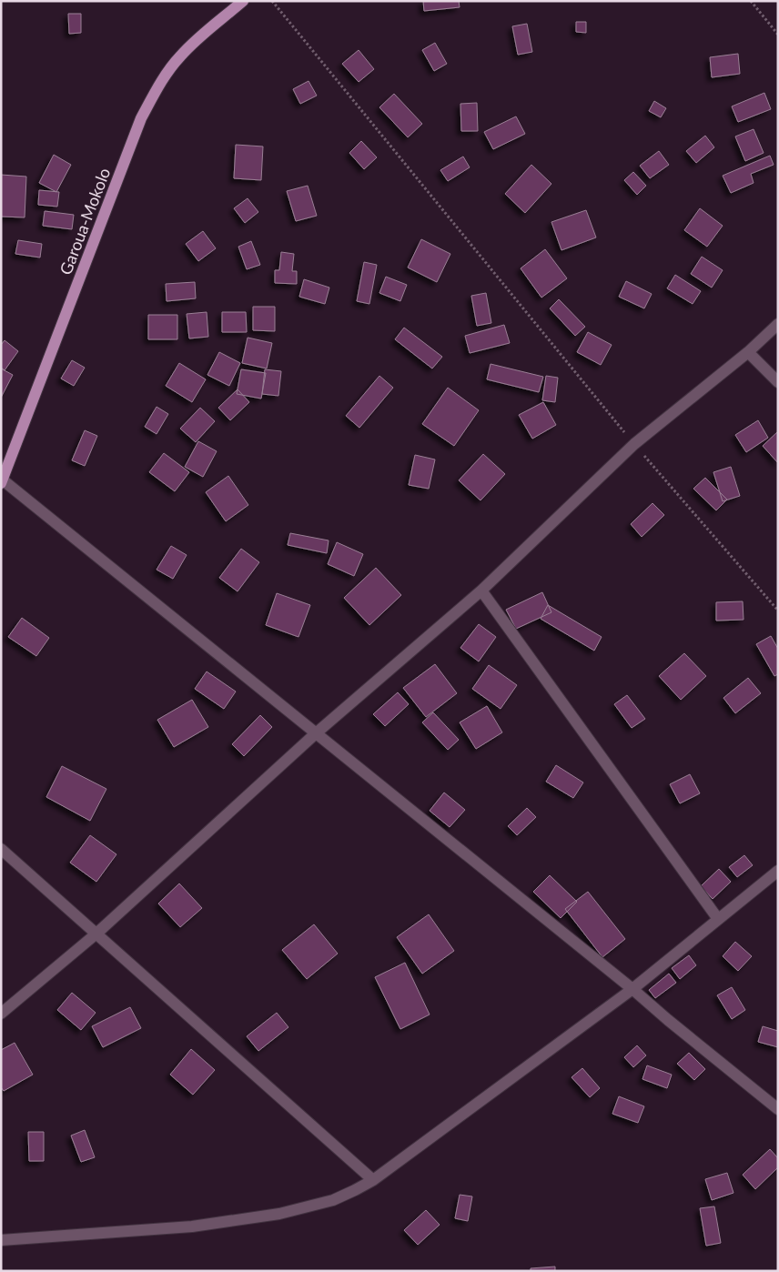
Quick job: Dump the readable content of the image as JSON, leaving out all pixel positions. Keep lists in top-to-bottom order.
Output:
{
  "streets": {
    "main road": ["Garoua-Mokolo"]
  }
}
